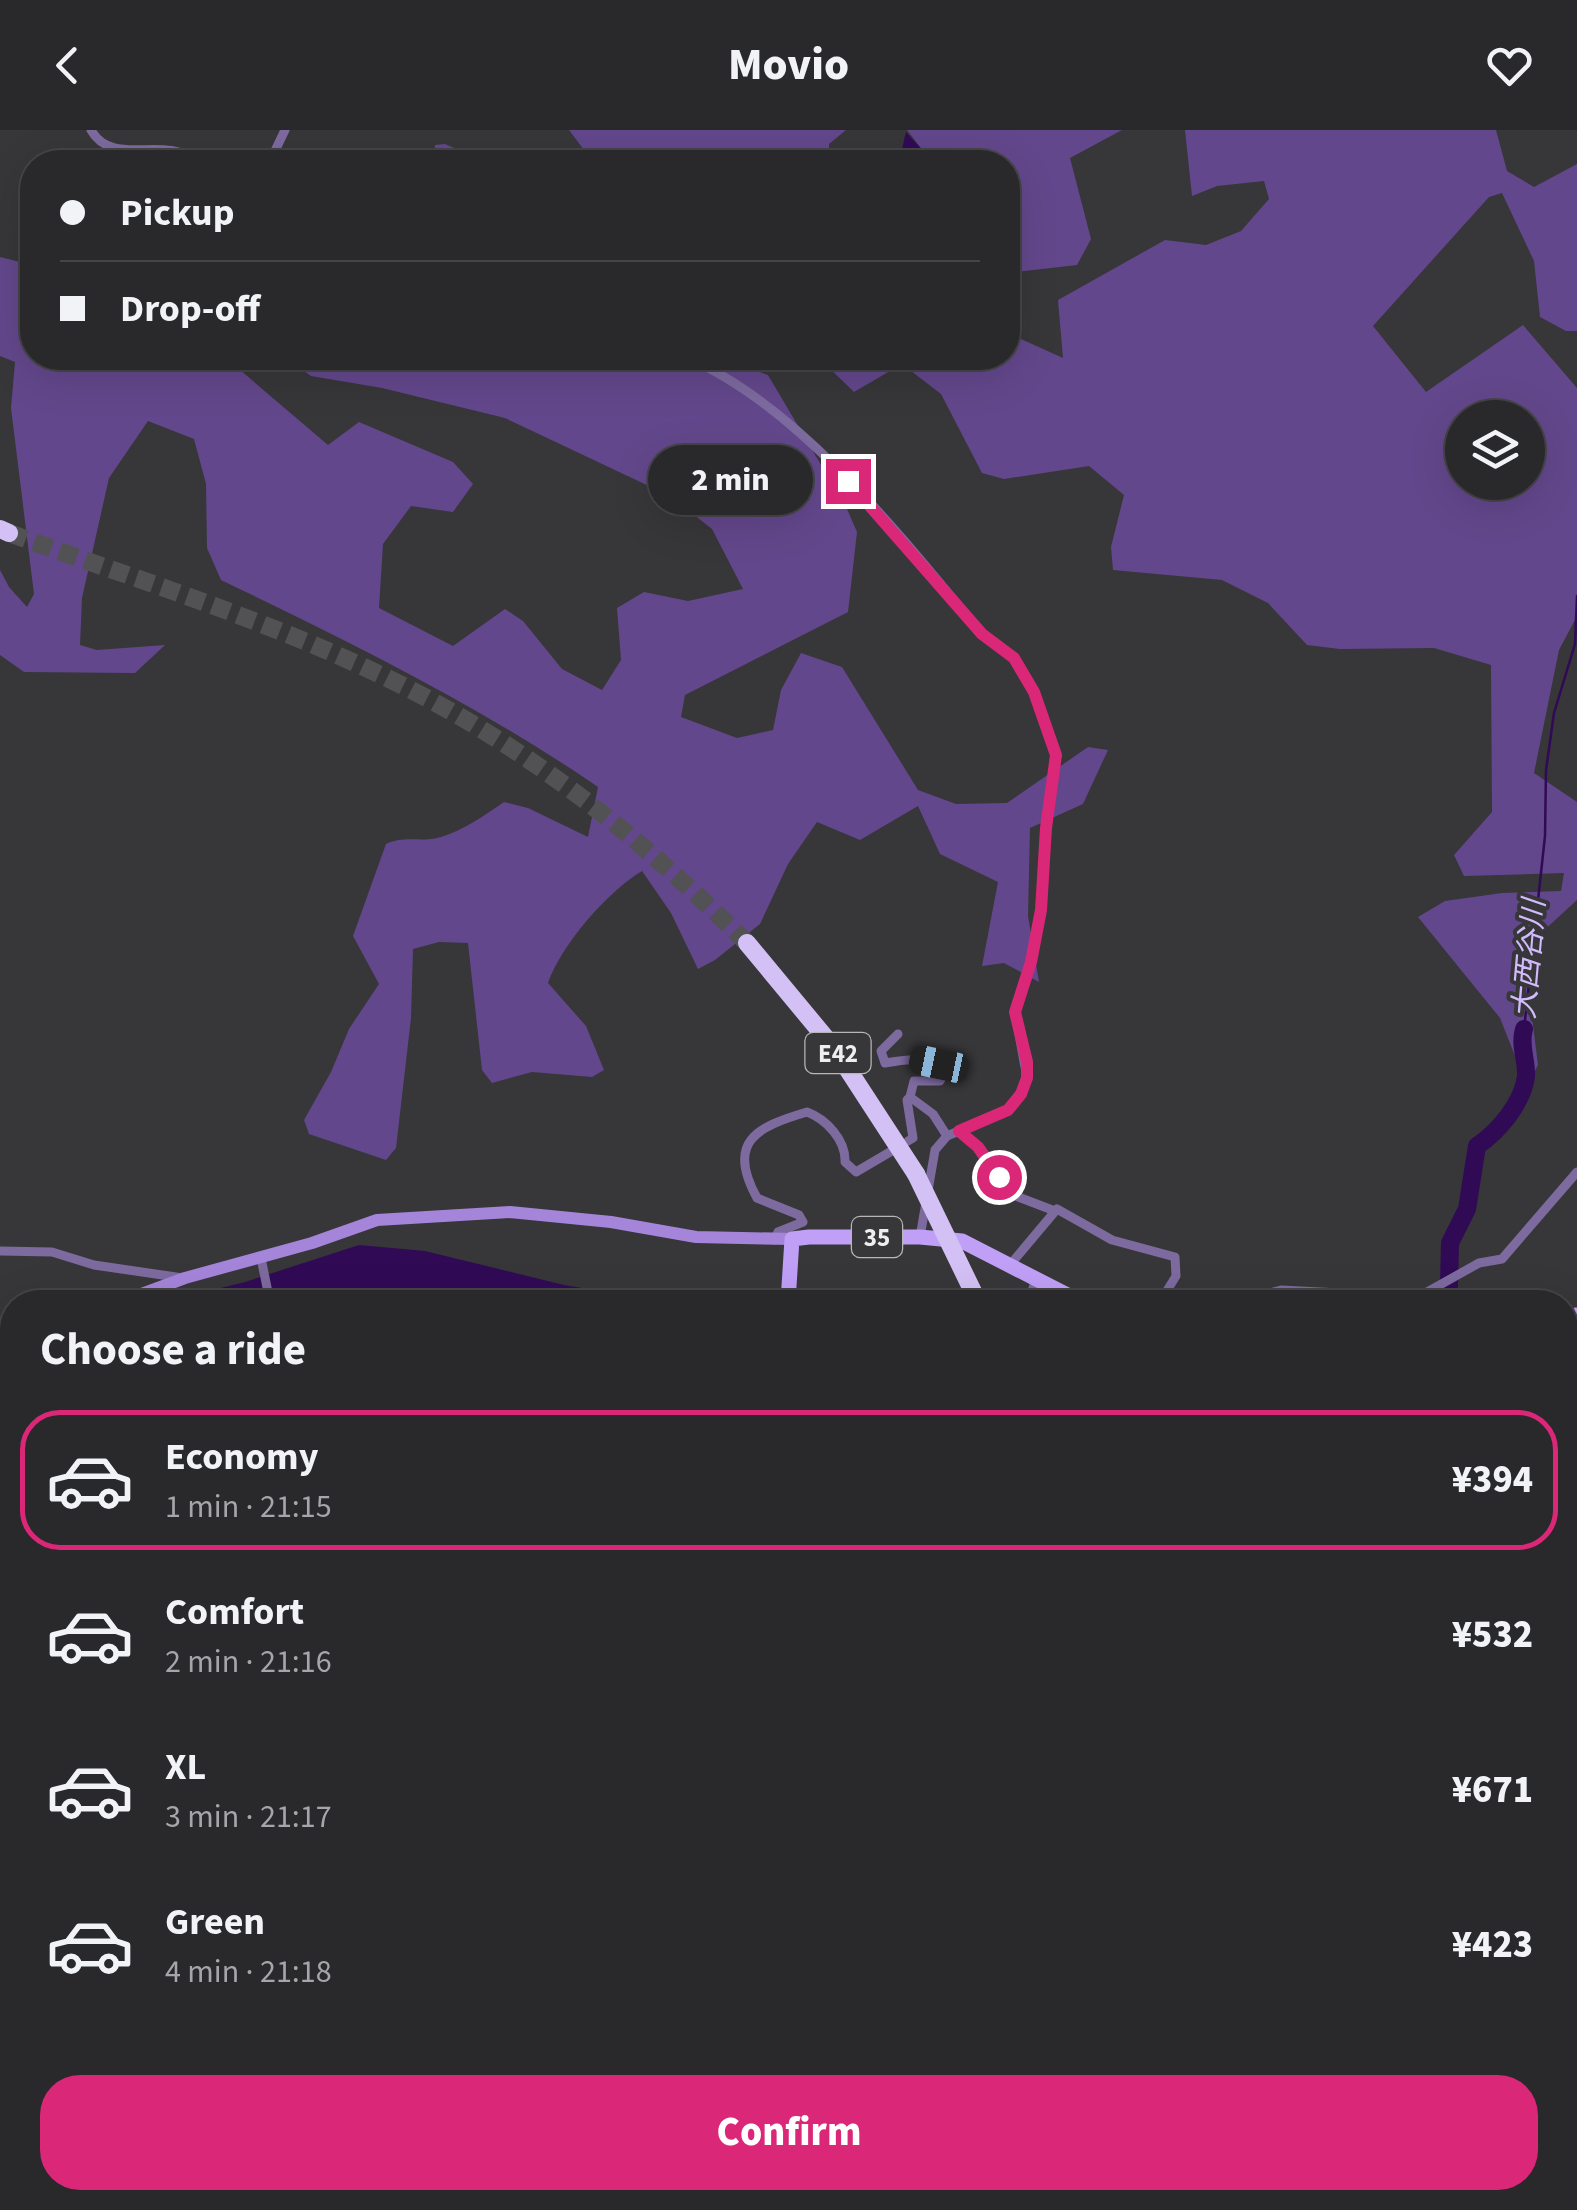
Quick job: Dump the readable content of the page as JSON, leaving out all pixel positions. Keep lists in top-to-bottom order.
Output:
{
  "streets": {
    "highway": ["E42"],
    "main road": ["35"]
  },
  "water": ["大西谷川"],
  "page": {
    "header": "Movio",
    "banner": ["Pickup", "Drop-off"],
    "bubble": "2 min",
    "heading": "Choose a ride",
    "list": [
      {
        "name": "Economy",
        "note": "1 min · 21:15",
        "value": "¥394"
      },
      {
        "name": "Comfort",
        "note": "2 min · 21:16",
        "value": "¥532"
      },
      {
        "name": "XL",
        "note": "3 min · 21:17",
        "value": "¥671"
      },
      {
        "name": "Green",
        "note": "4 min · 21:18",
        "value": "¥423"
      }
    ],
    "buttons": "Confirm"
  }
}
